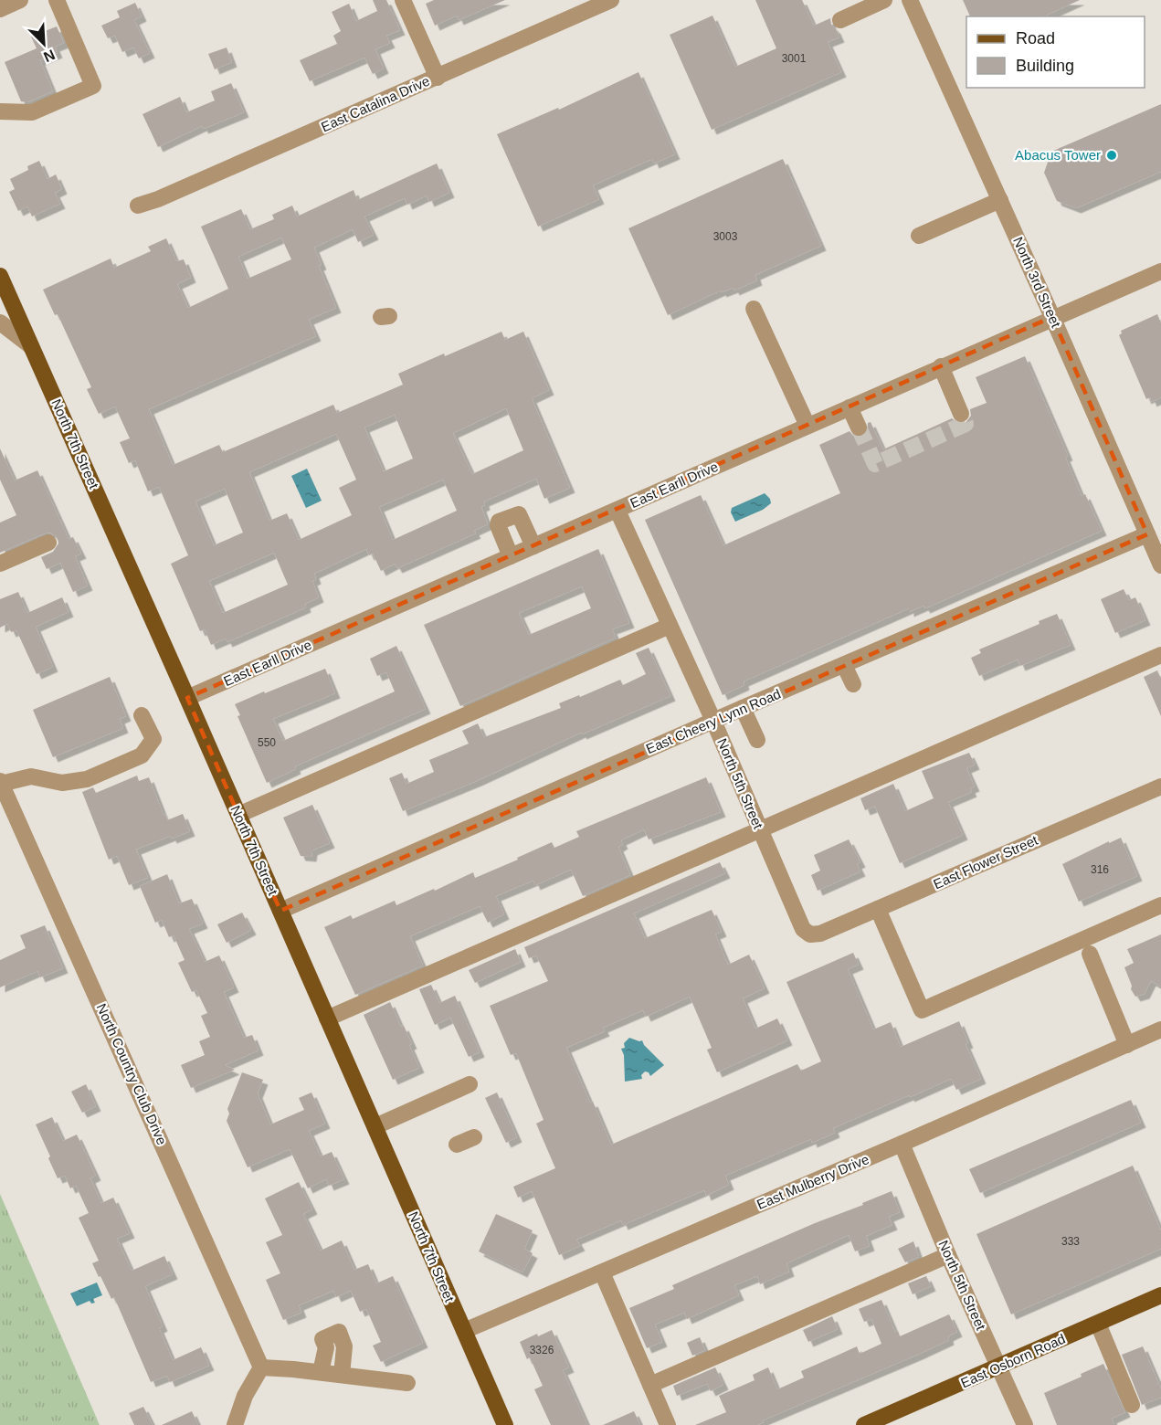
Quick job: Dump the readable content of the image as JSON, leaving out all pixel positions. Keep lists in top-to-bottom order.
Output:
{
  "streets": {
    "main road": ["North 7th Street", "East Osborn Road"],
    "street": [
      "East Catalina Drive",
      "North 3rd Street",
      "East Earll Drive",
      "East Cheery Lynn Road",
      "North 5th Street",
      "East Flower Street",
      "North Country Club Drive",
      "East Mulberry Drive"
    ]
  },
  "crossings": [
    ["North 3rd Street", "East Earll Drive"],
    ["North 3rd Street", "East Cheery Lynn Road"],
    ["North 7th Street", "East Earll Drive"],
    ["North 7th Street", "East Cheery Lynn Road"],
    ["North 7th Street", "East Mulberry Drive"],
    ["East Earll Drive", "North 5th Street"],
    ["East Cheery Lynn Road", "North 5th Street"],
    ["North 5th Street", "East Flower Street"],
    ["North 5th Street", "East Mulberry Drive"],
    ["North 5th Street", "East Osborn Road"]
  ],
  "places": ["Abacus Tower"],
  "house_numbers": [
    "3001",
    "3003",
    "550",
    "316",
    "333",
    "3326"
  ],
  "legend": ["Road", "Building"],
  "north": "bottom right"
}
